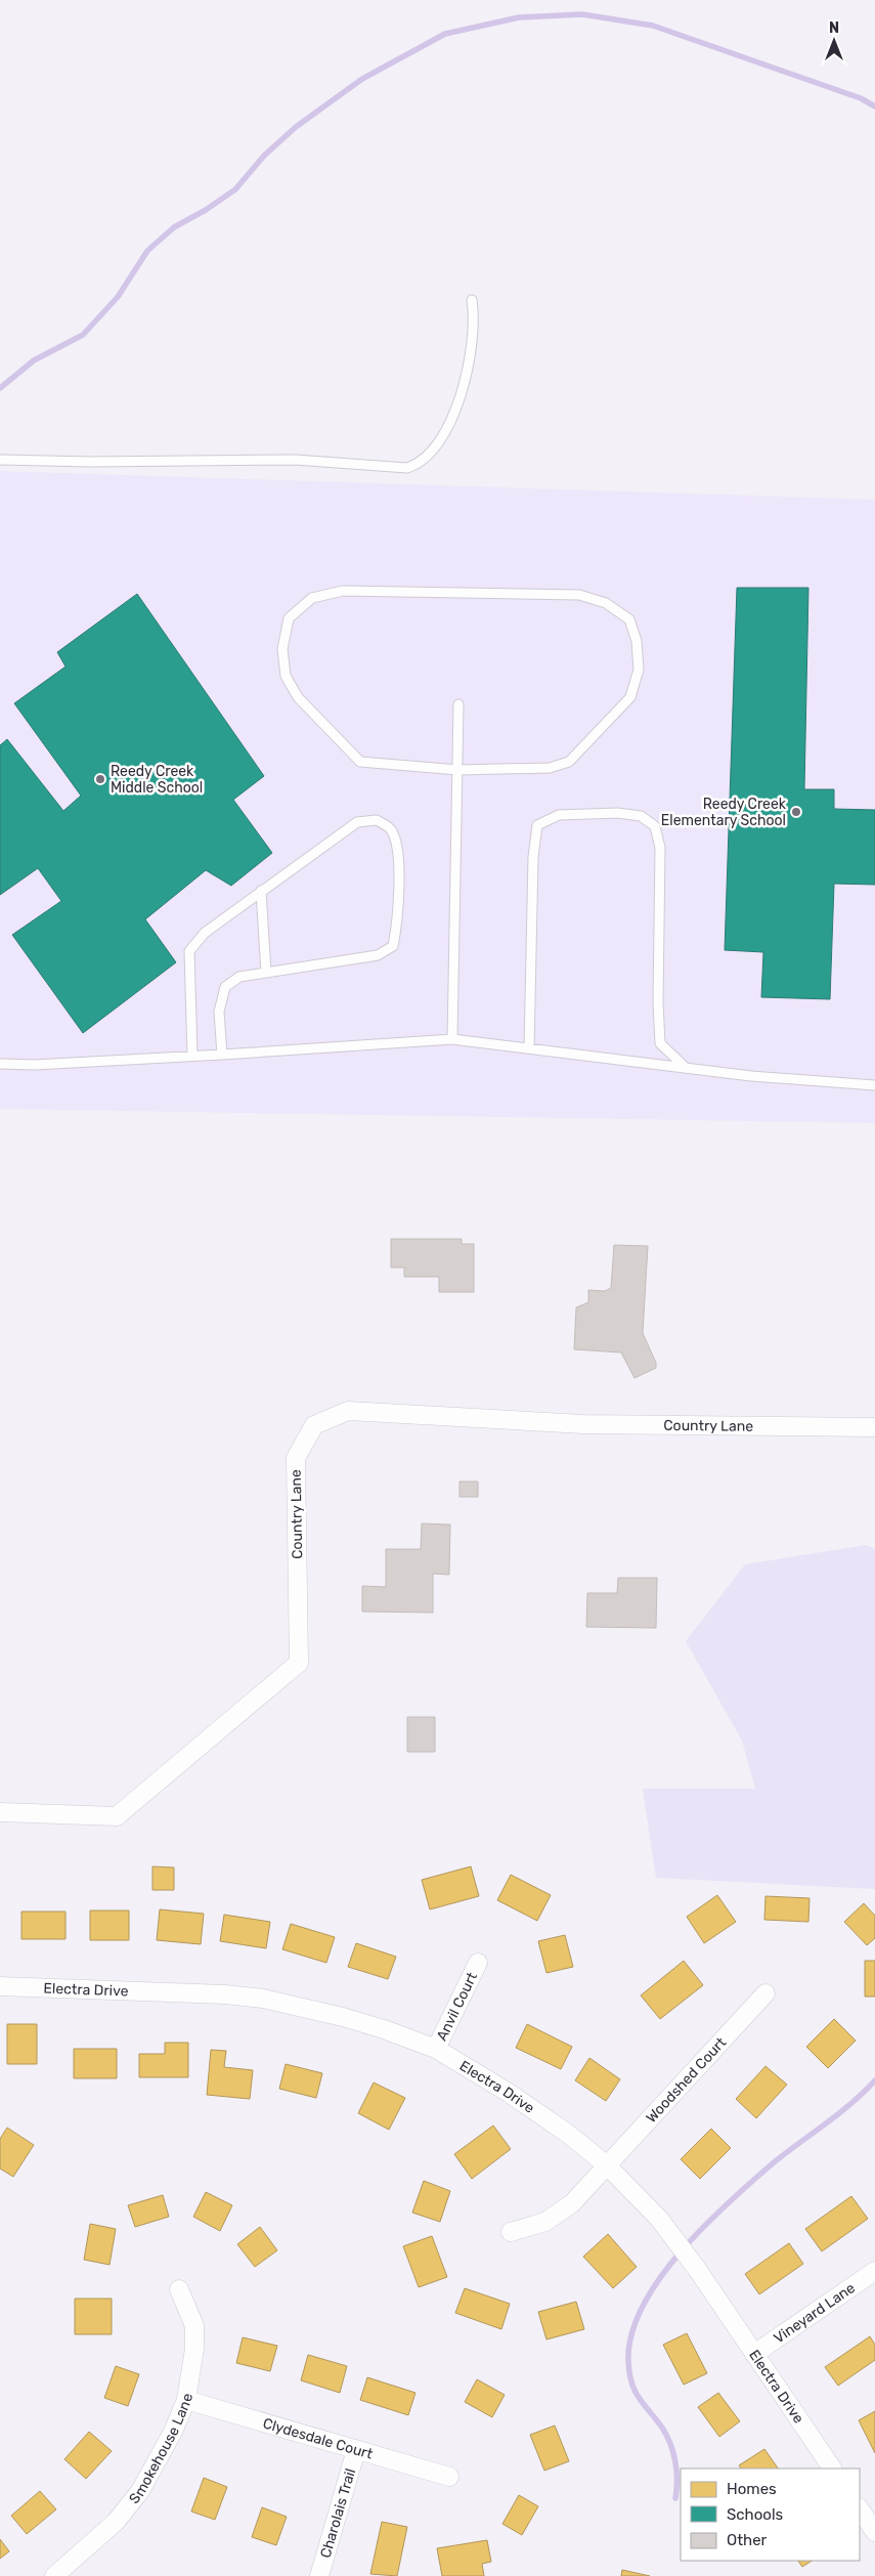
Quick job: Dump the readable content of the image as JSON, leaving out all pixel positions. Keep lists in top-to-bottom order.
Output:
{
  "streets": {
    "street": [
      "Country Lane",
      "Electra Drive",
      "Anvil Court",
      "Woodshed Court",
      "Vineyard Lane",
      "Clydesdale Court",
      "Smokehouse Lane",
      "Charolais Trail"
    ]
  },
  "crossings": [
    ["Electra Drive", "Anvil Court"],
    ["Electra Drive", "Woodshed Court"],
    ["Electra Drive", "Vineyard Lane"],
    ["Clydesdale Court", "Smokehouse Lane"],
    ["Clydesdale Court", "Charolais Trail"]
  ],
  "places": ["Reedy Creek Middle School", "Reedy Creek Elementary School"],
  "legend": ["Homes", "Schools", "Other"],
  "north": "top"
}
